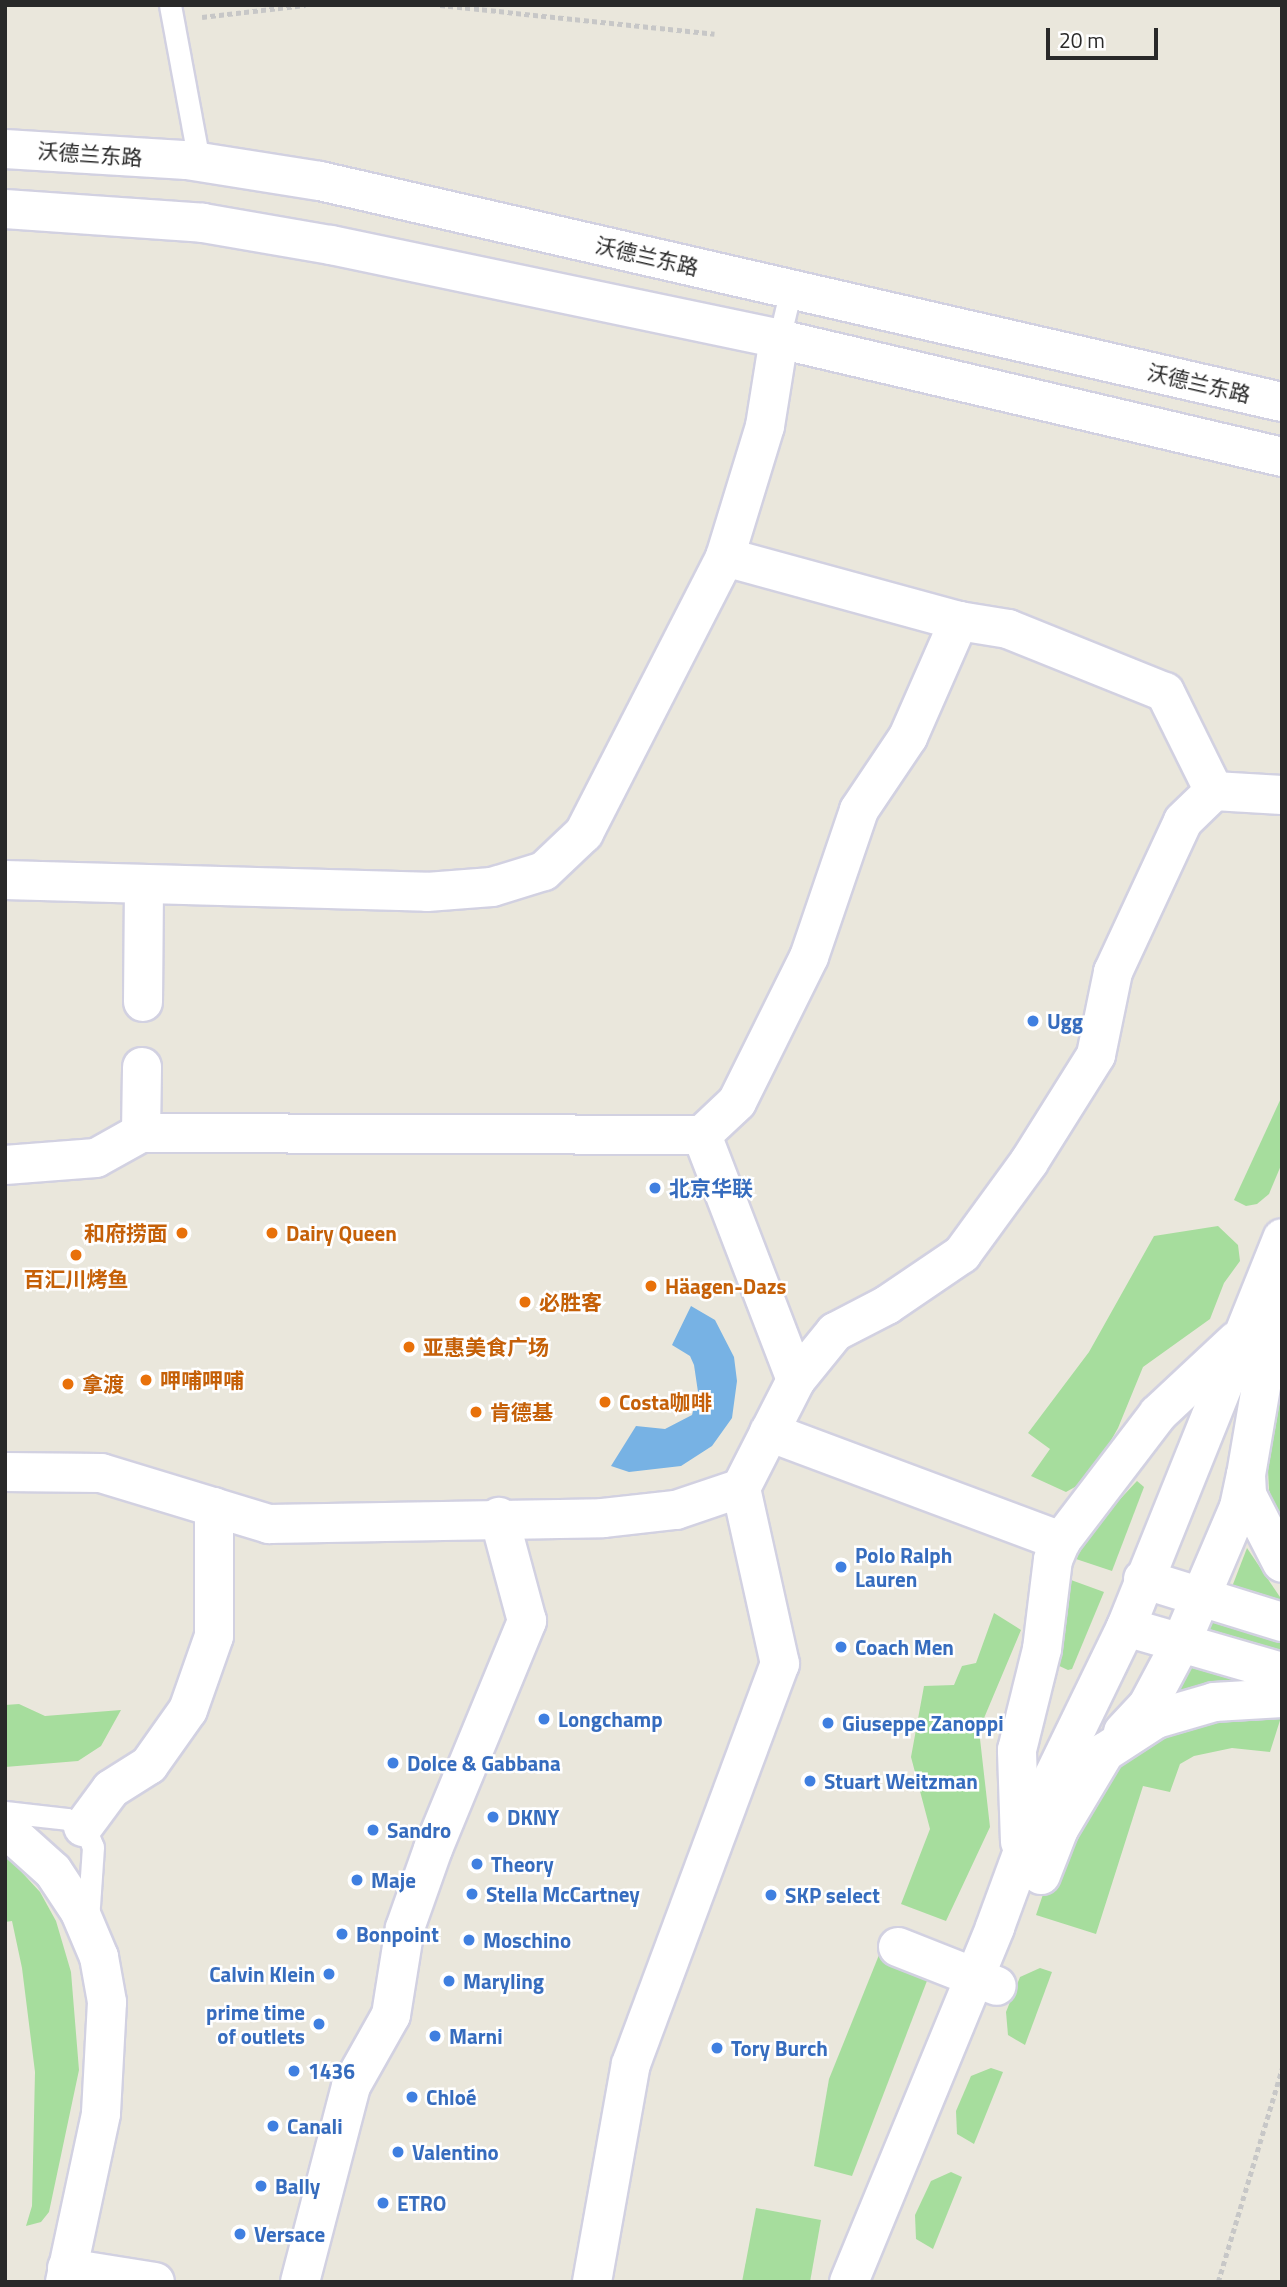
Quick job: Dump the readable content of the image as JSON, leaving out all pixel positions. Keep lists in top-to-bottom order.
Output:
{
  "streets": {
    "street": ["沃德兰东路"]
  },
  "places": [
    "Ugg",
    "北京华联",
    "和府捞面",
    "Dairy Queen",
    "百汇川烤鱼",
    "Häagen-Dazs",
    "必胜客",
    "亚惠美食广场",
    "呷哺呷哺",
    "拿渡",
    "Costa咖啡",
    "肯德基",
    "Polo Ralph Lauren",
    "Coach Men",
    "Longchamp",
    "Giuseppe Zanoppi",
    "Dolce & Gabbana",
    "Stuart Weitzman",
    "DKNY",
    "Sandro",
    "Theory",
    "Maje",
    "Stella McCartney",
    "SKP select",
    "Bonpoint",
    "Moschino",
    "Calvin Klein",
    "Maryling",
    "prime time of outlets",
    "Marni",
    "Tory Burch",
    "1436",
    "Chloé",
    "Canali",
    "Valentino",
    "Bally",
    "ETRO",
    "Versace"
  ],
  "scale_bar": "20 m"
}
